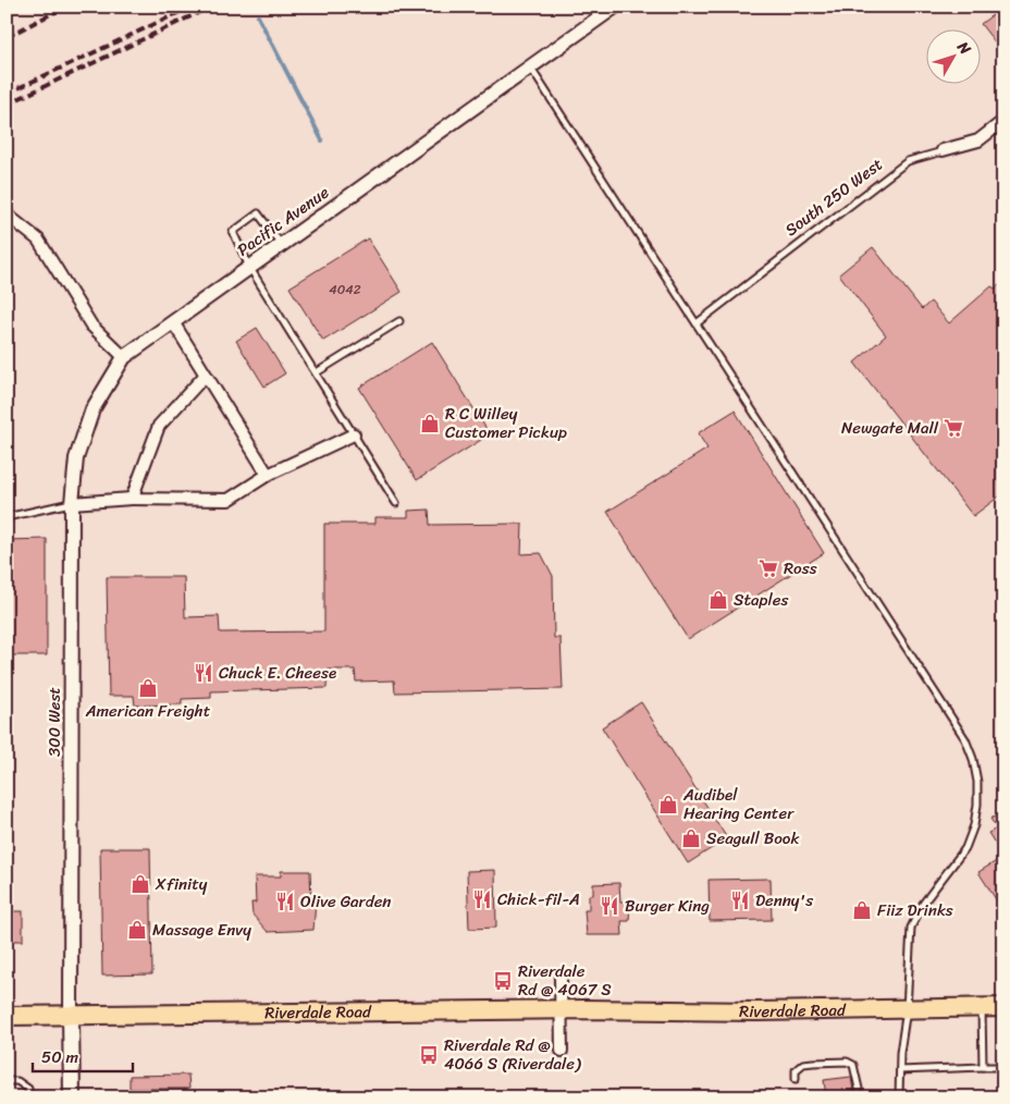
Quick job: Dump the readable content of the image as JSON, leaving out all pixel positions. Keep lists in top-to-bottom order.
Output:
{
  "streets": {
    "main road": ["300 West", "Riverdale Road"],
    "street": ["South 250 West", "Pacific Avenue"]
  },
  "crossings": [
    ["Pacific Avenue", "300 West"],
    ["300 West", "Riverdale Road"]
  ],
  "places": {
    "shop": [
      "R C Willey Customer Pickup",
      "Staples",
      "American Freight",
      "Audibel Hearing Center",
      "Seagull Book",
      "Xfinity",
      "Fiiz Drinks",
      "Massage Envy"
    ],
    "supermarket": ["Newgate Mall", "Ross"],
    "restaurant": [
      "Chuck E. Cheese",
      "Chick-fil-A",
      "Denny's",
      "Olive Garden",
      "Burger King"
    ],
    "bus stop": ["Riverdale Rd @ 4067 S", "Riverdale Rd @ 4066 S (Riverdale)"]
  },
  "house_numbers": ["4042"],
  "scale_bar": "50 m",
  "north": "top right"
}
